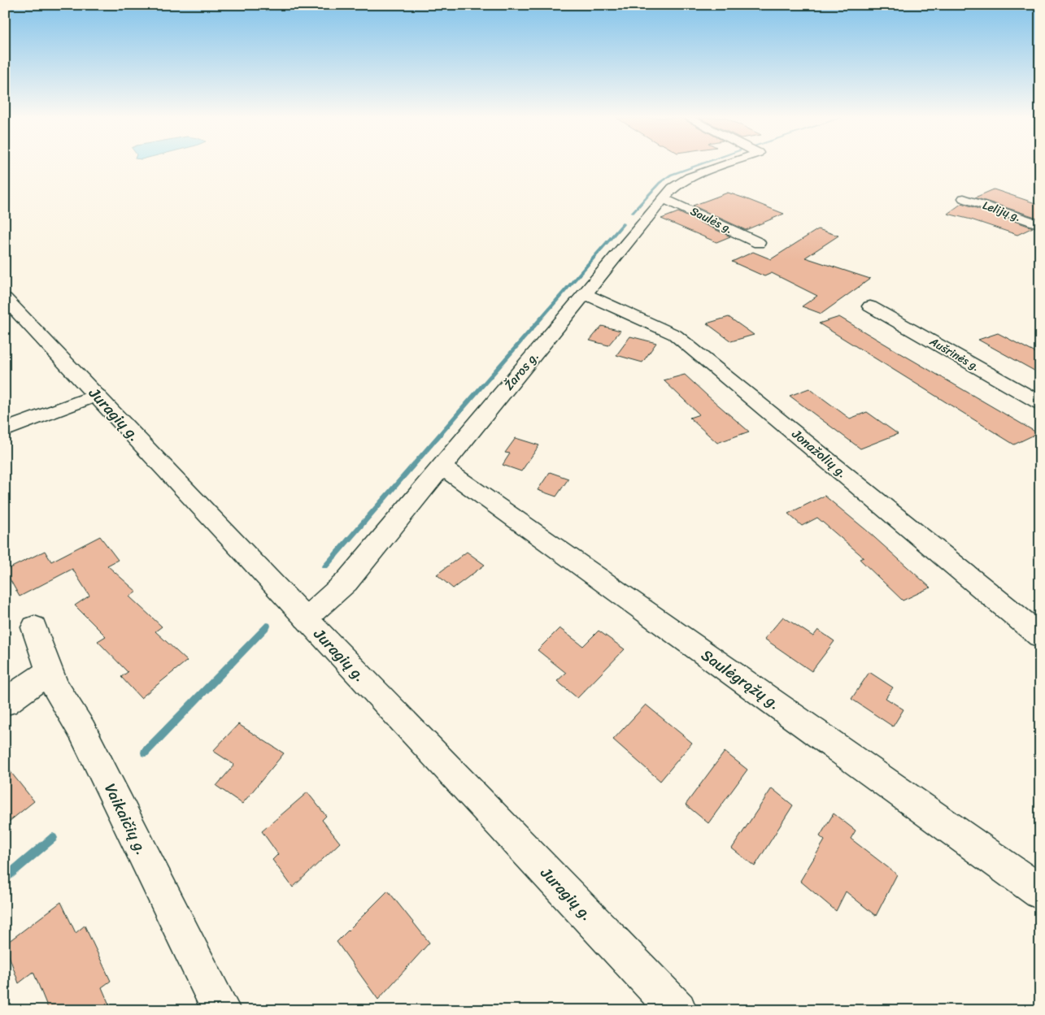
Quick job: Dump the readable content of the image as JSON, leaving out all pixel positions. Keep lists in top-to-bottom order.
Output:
{
  "streets": {
    "street": [
      "Lelijų g.",
      "Saulės g.",
      "Aušrinės g.",
      "Žaros g.",
      "Juragių g.",
      "Jonažolių g.",
      "Saulėgrąžų g.",
      "Vaikaičių g."
    ]
  },
  "crossings": [
    ["Saulės g.", "Žaros g."],
    ["Žaros g.", "Juragių g."],
    ["Žaros g.", "Jonažolių g."],
    ["Žaros g.", "Saulėgrąžų g."]
  ]
}
